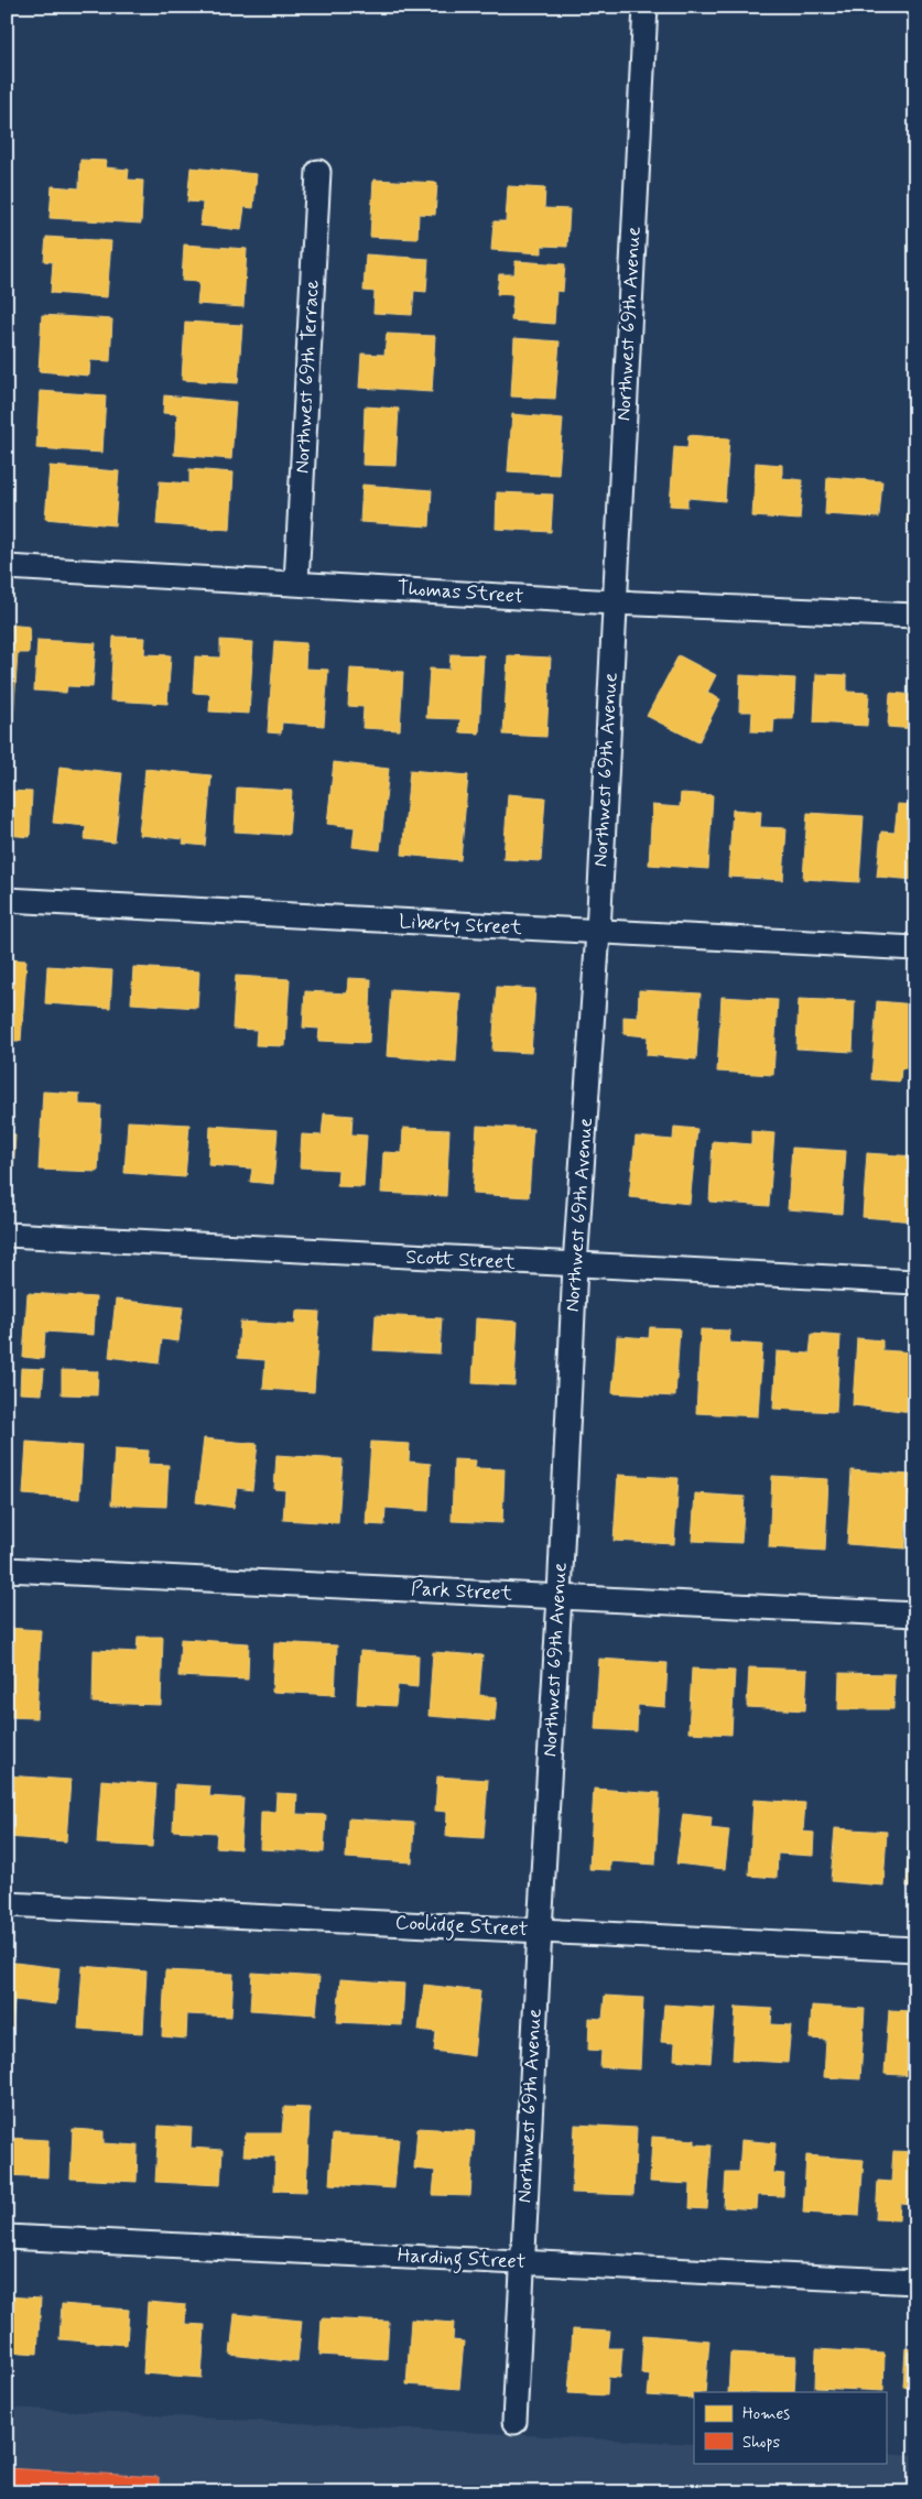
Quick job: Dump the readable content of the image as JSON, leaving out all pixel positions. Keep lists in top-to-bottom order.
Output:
{
  "streets": {
    "street": [
      "Northwest 69th Avenue",
      "Northwest 69th Terrace",
      "Thomas Street",
      "Liberty Street",
      "Scott Street",
      "Park Street",
      "Coolidge Street",
      "Harding Street"
    ]
  },
  "crossings": [
    ["Northwest 69th Avenue", "Thomas Street"],
    ["Northwest 69th Avenue", "Liberty Street"],
    ["Northwest 69th Avenue", "Scott Street"],
    ["Northwest 69th Avenue", "Park Street"],
    ["Northwest 69th Avenue", "Coolidge Street"],
    ["Northwest 69th Avenue", "Harding Street"],
    ["Northwest 69th Terrace", "Thomas Street"]
  ],
  "legend": ["Homes", "Shops"]
}
